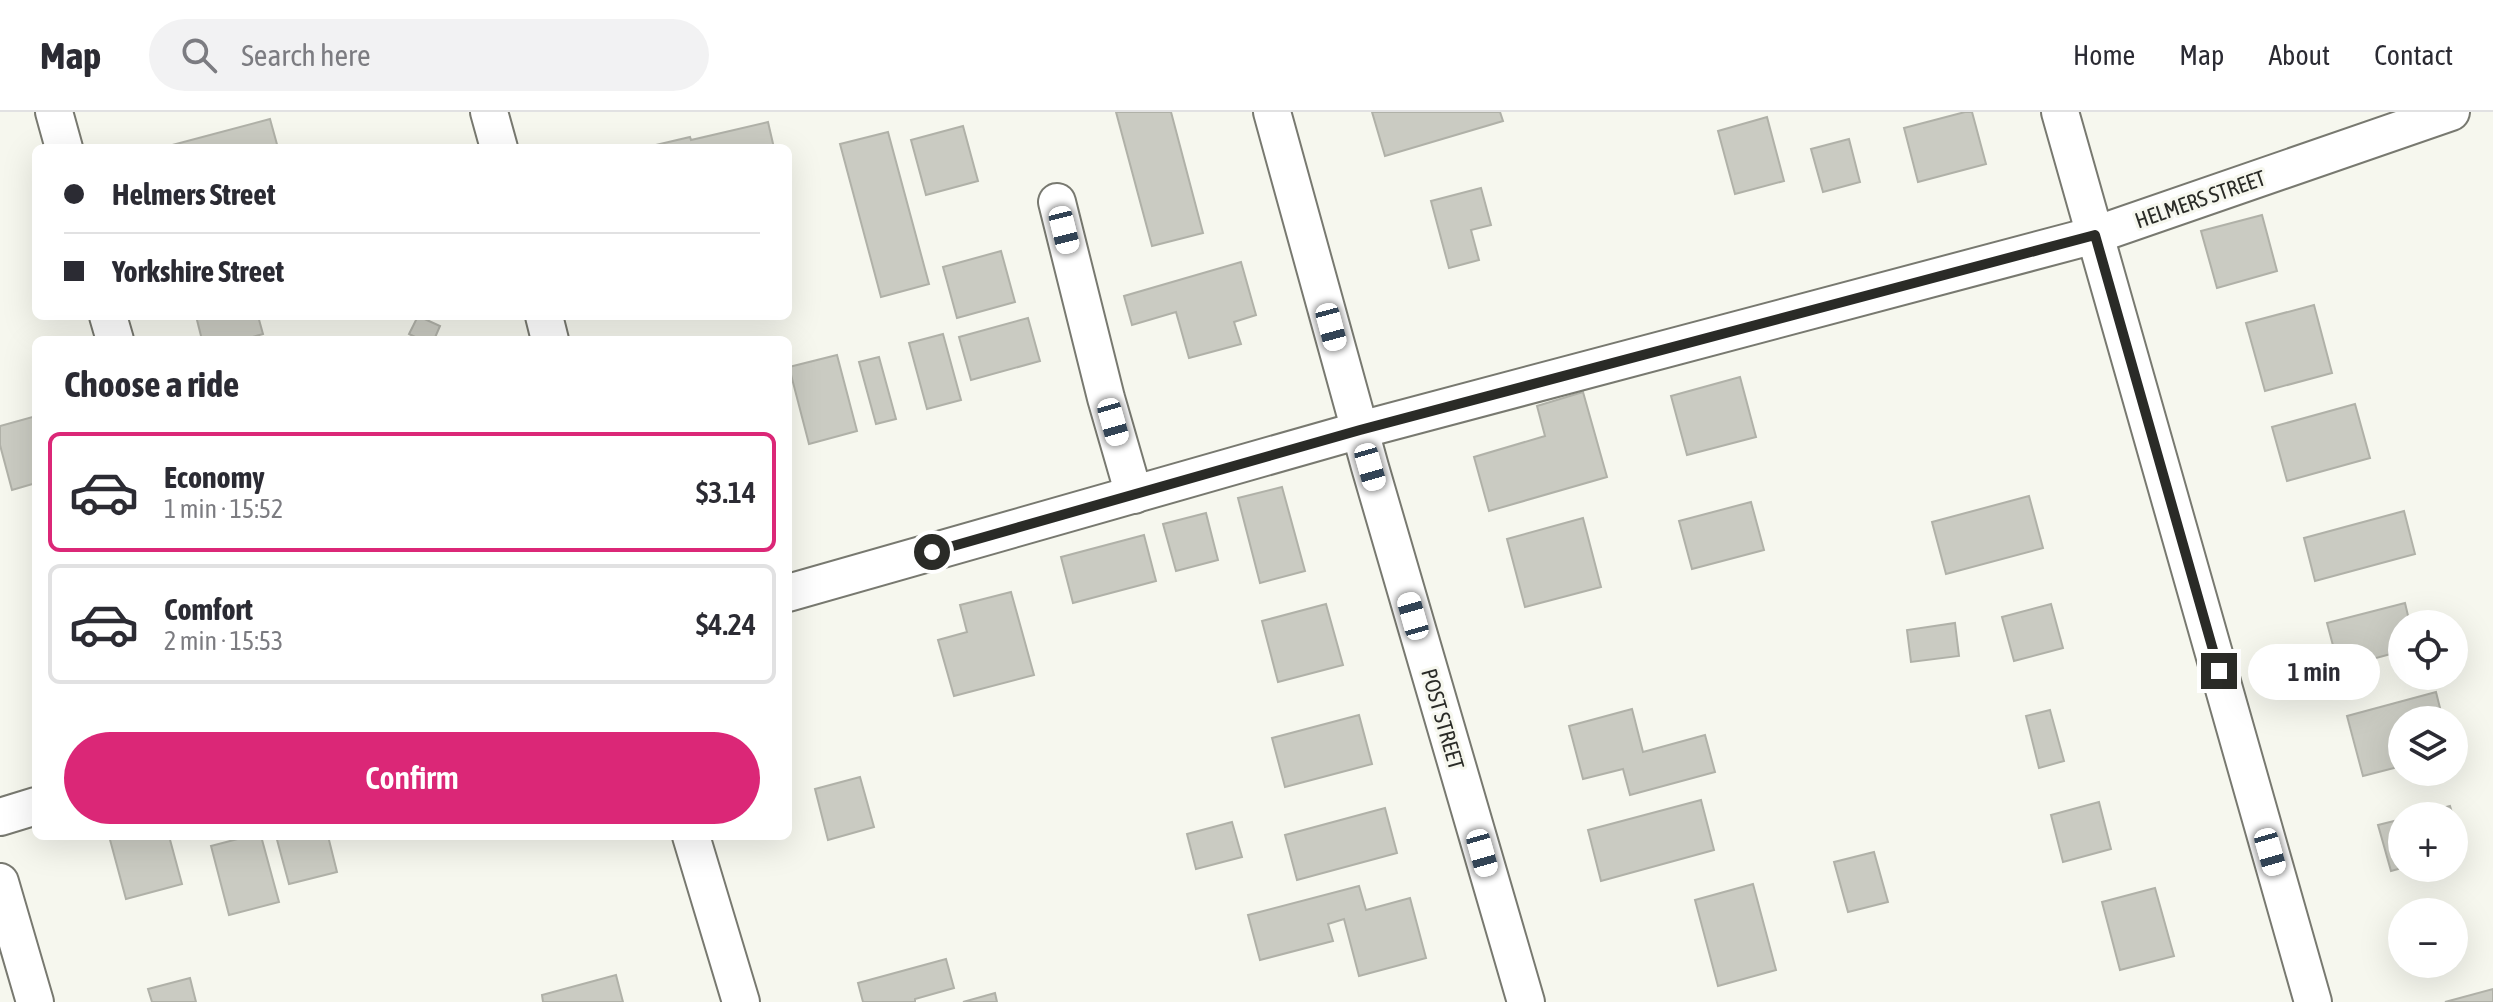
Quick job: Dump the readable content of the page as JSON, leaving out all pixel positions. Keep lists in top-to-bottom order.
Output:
{
  "streets": {
    "street": ["HELMERS STREET", "POST STREET"]
  },
  "crossings": [
    ["HELMERS STREET", "POST STREET"]
  ],
  "page": {
    "header": "Map",
    "search": "Search here",
    "nav": [
      "Home",
      "Map",
      "About",
      "Contact"
    ],
    "banner": ["Helmers Street", "Yorkshire Street"],
    "heading": "Choose a ride",
    "list": [
      {
        "name": "Economy",
        "note": "1 min · 15:52",
        "value": "$3.14"
      },
      {
        "name": "Comfort",
        "note": "2 min · 15:53",
        "value": "$4.24"
      }
    ],
    "map_buttons": ["+", "−"],
    "bubble": "1 min",
    "buttons": "Confirm"
  }
}
